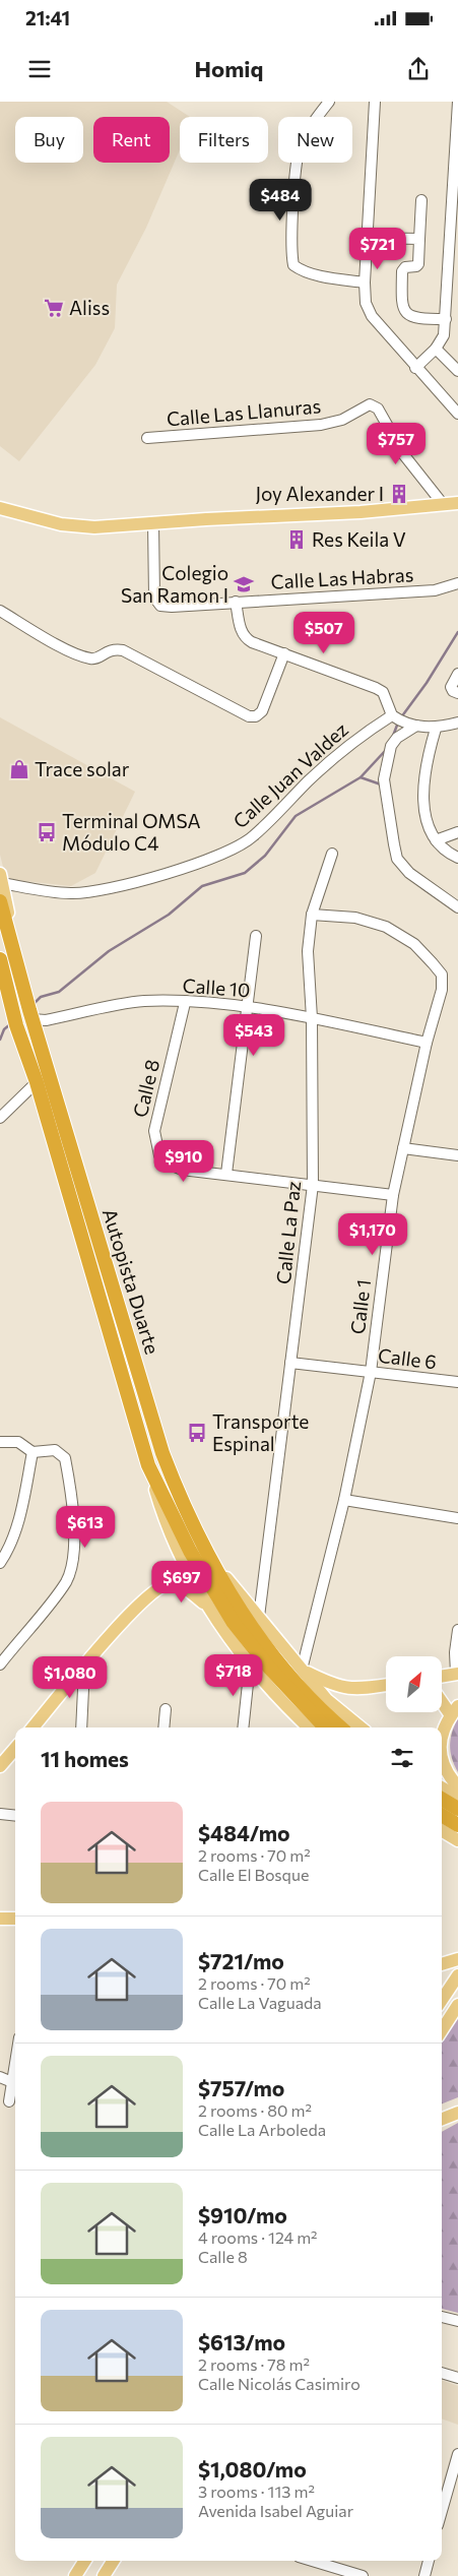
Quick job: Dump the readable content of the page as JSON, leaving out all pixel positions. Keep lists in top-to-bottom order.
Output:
{
  "streets": {
    "highway": ["Autopista Duarte"],
    "street": [
      "Calle Las Llanuras",
      "Calle Las Habras",
      "Calle Juan Valdez",
      "Calle 10",
      "Calle 8",
      "Calle La Paz",
      "Calle 1",
      "Calle 6"
    ]
  },
  "crossings": [
    ["Calle 10", "Calle 8"],
    ["Calle 10", "Calle La Paz"],
    ["Calle 10", "Autopista Duarte"],
    ["Calle 10", "Calle 1"],
    ["Calle 8", "Calle La Paz"],
    ["Calle 8", "Calle 1"],
    ["Calle La Paz", "Autopista Duarte"],
    ["Calle La Paz", "Calle 1"],
    ["Calle La Paz", "Calle 6"],
    ["Autopista Duarte", "Calle 1"],
    ["Calle 1", "Calle 6"]
  ],
  "places": {
    "supermarket": ["Aliss"],
    "building": ["Joy Alexander I", "Res Keila V"],
    "school or university": ["Colegio San Ramon I"],
    "shop": ["Trace solar"],
    "bus stop": ["Terminal OMSA Módulo C4", "Transporte Espinal"]
  },
  "north": "top right",
  "page": {
    "status": "21:41",
    "header": "Homiq",
    "chip": [
      "Buy",
      "Rent",
      "Filters",
      "New"
    ],
    "price": [
      "$484",
      "$721",
      "$757",
      "$507",
      "$543",
      "$910",
      "$1,170",
      "$613",
      "$697",
      "$718",
      "$1,080"
    ],
    "heading": "11 homes",
    "list": [
      {
        "name": "$484/mo",
        "note": "2 rooms · 70 m² · Calle El Bosque"
      },
      {
        "name": "$721/mo",
        "note": "2 rooms · 70 m² · Calle La Vaguada"
      },
      {
        "name": "$757/mo",
        "note": "2 rooms · 80 m² · Calle La Arboleda"
      },
      {
        "name": "$910/mo",
        "note": "4 rooms · 124 m² · Calle 8"
      },
      {
        "name": "$613/mo",
        "note": "2 rooms · 78 m² · Calle Nicolás Casimiro"
      },
      {
        "name": "$1,080/mo",
        "note": "3 rooms · 113 m² · Avenida Isabel Aguiar"
      }
    ]
  }
}
